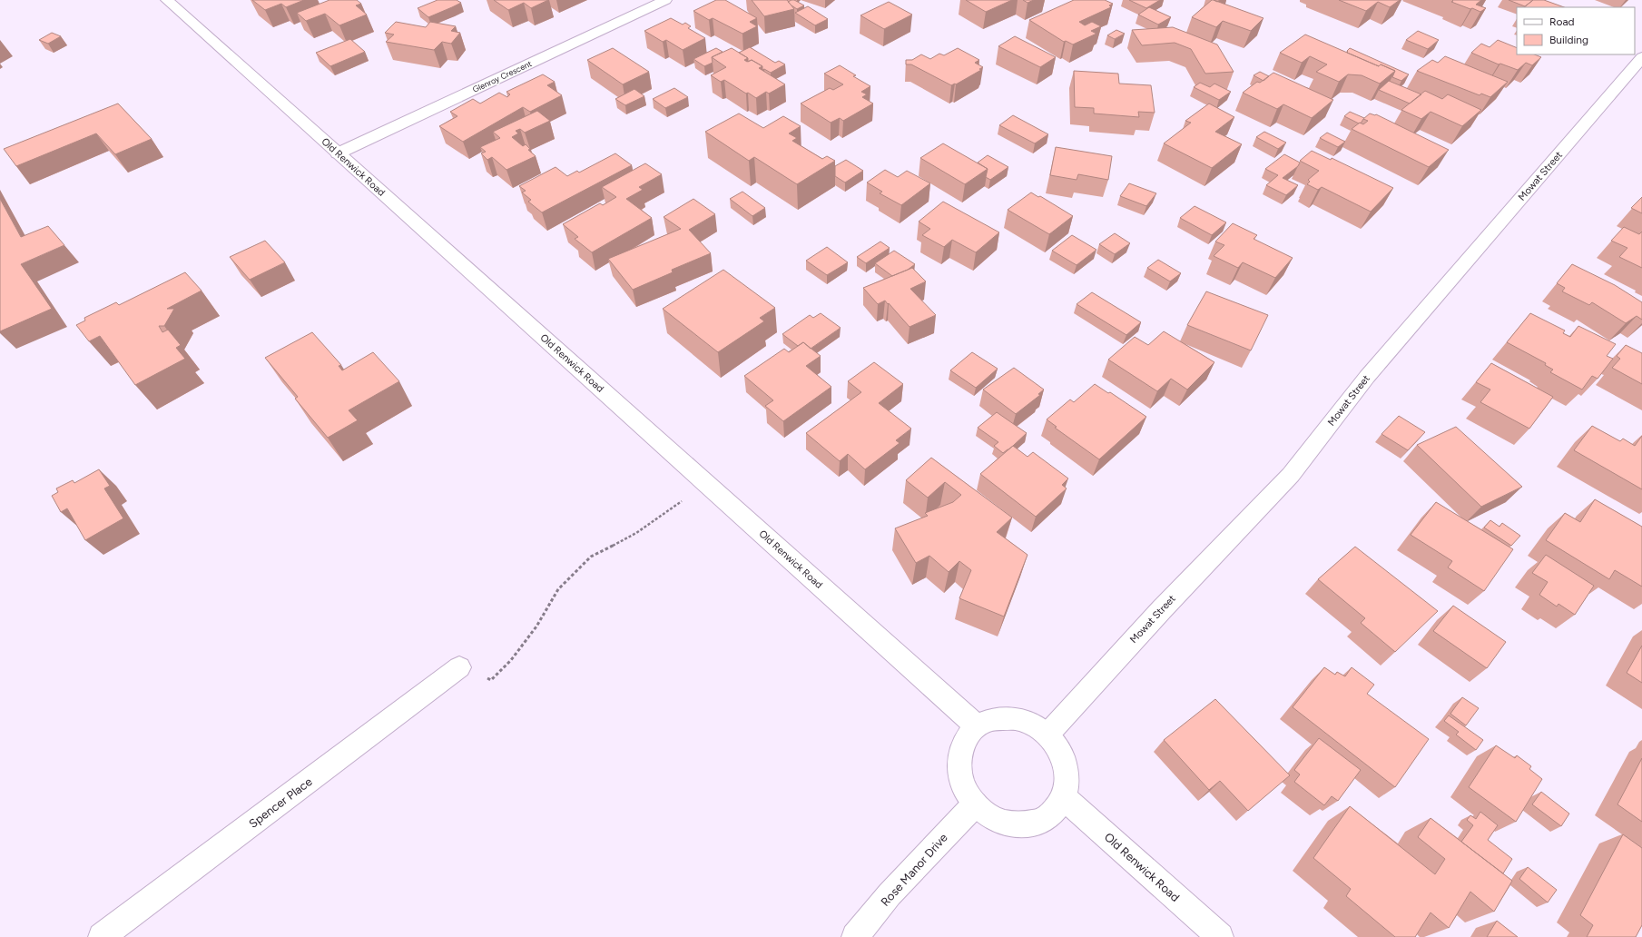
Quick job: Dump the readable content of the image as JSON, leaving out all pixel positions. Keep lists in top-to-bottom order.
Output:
{
  "streets": {
    "street": [
      "Glenroy Crescent",
      "Old Renwick Road",
      "Mowat Street",
      "Spencer Place",
      "Rose Manor Drive"
    ]
  },
  "crossings": [
    ["Glenroy Crescent", "Old Renwick Road"],
    ["Old Renwick Road", "Mowat Street"],
    ["Old Renwick Road", "Rose Manor Drive"],
    ["Mowat Street", "Rose Manor Drive"]
  ],
  "legend": ["Road", "Building"]
}
